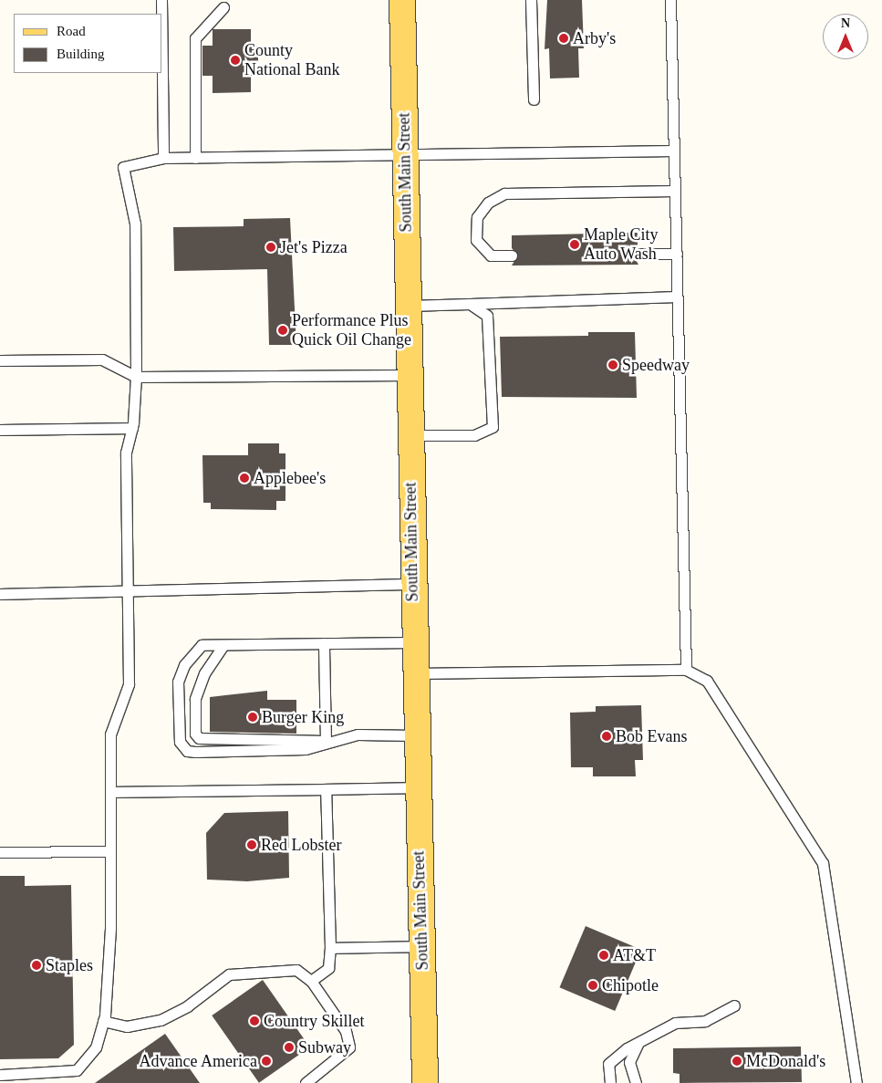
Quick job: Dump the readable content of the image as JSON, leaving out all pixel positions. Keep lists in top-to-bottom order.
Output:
{
  "streets": {
    "main road": ["South Main Street"]
  },
  "places": [
    "Arby's",
    "County National Bank",
    "Maple City Auto Wash",
    "Jet's Pizza",
    "Performance Plus Quick Oil Change",
    "Speedway",
    "Applebee's",
    "Burger King",
    "Bob Evans",
    "Red Lobster",
    "AT&T",
    "Staples",
    "Chipotle",
    "Country Skillet",
    "Subway",
    "Advance America",
    "McDonald's"
  ],
  "legend": ["Road", "Building"],
  "north": "top"
}
